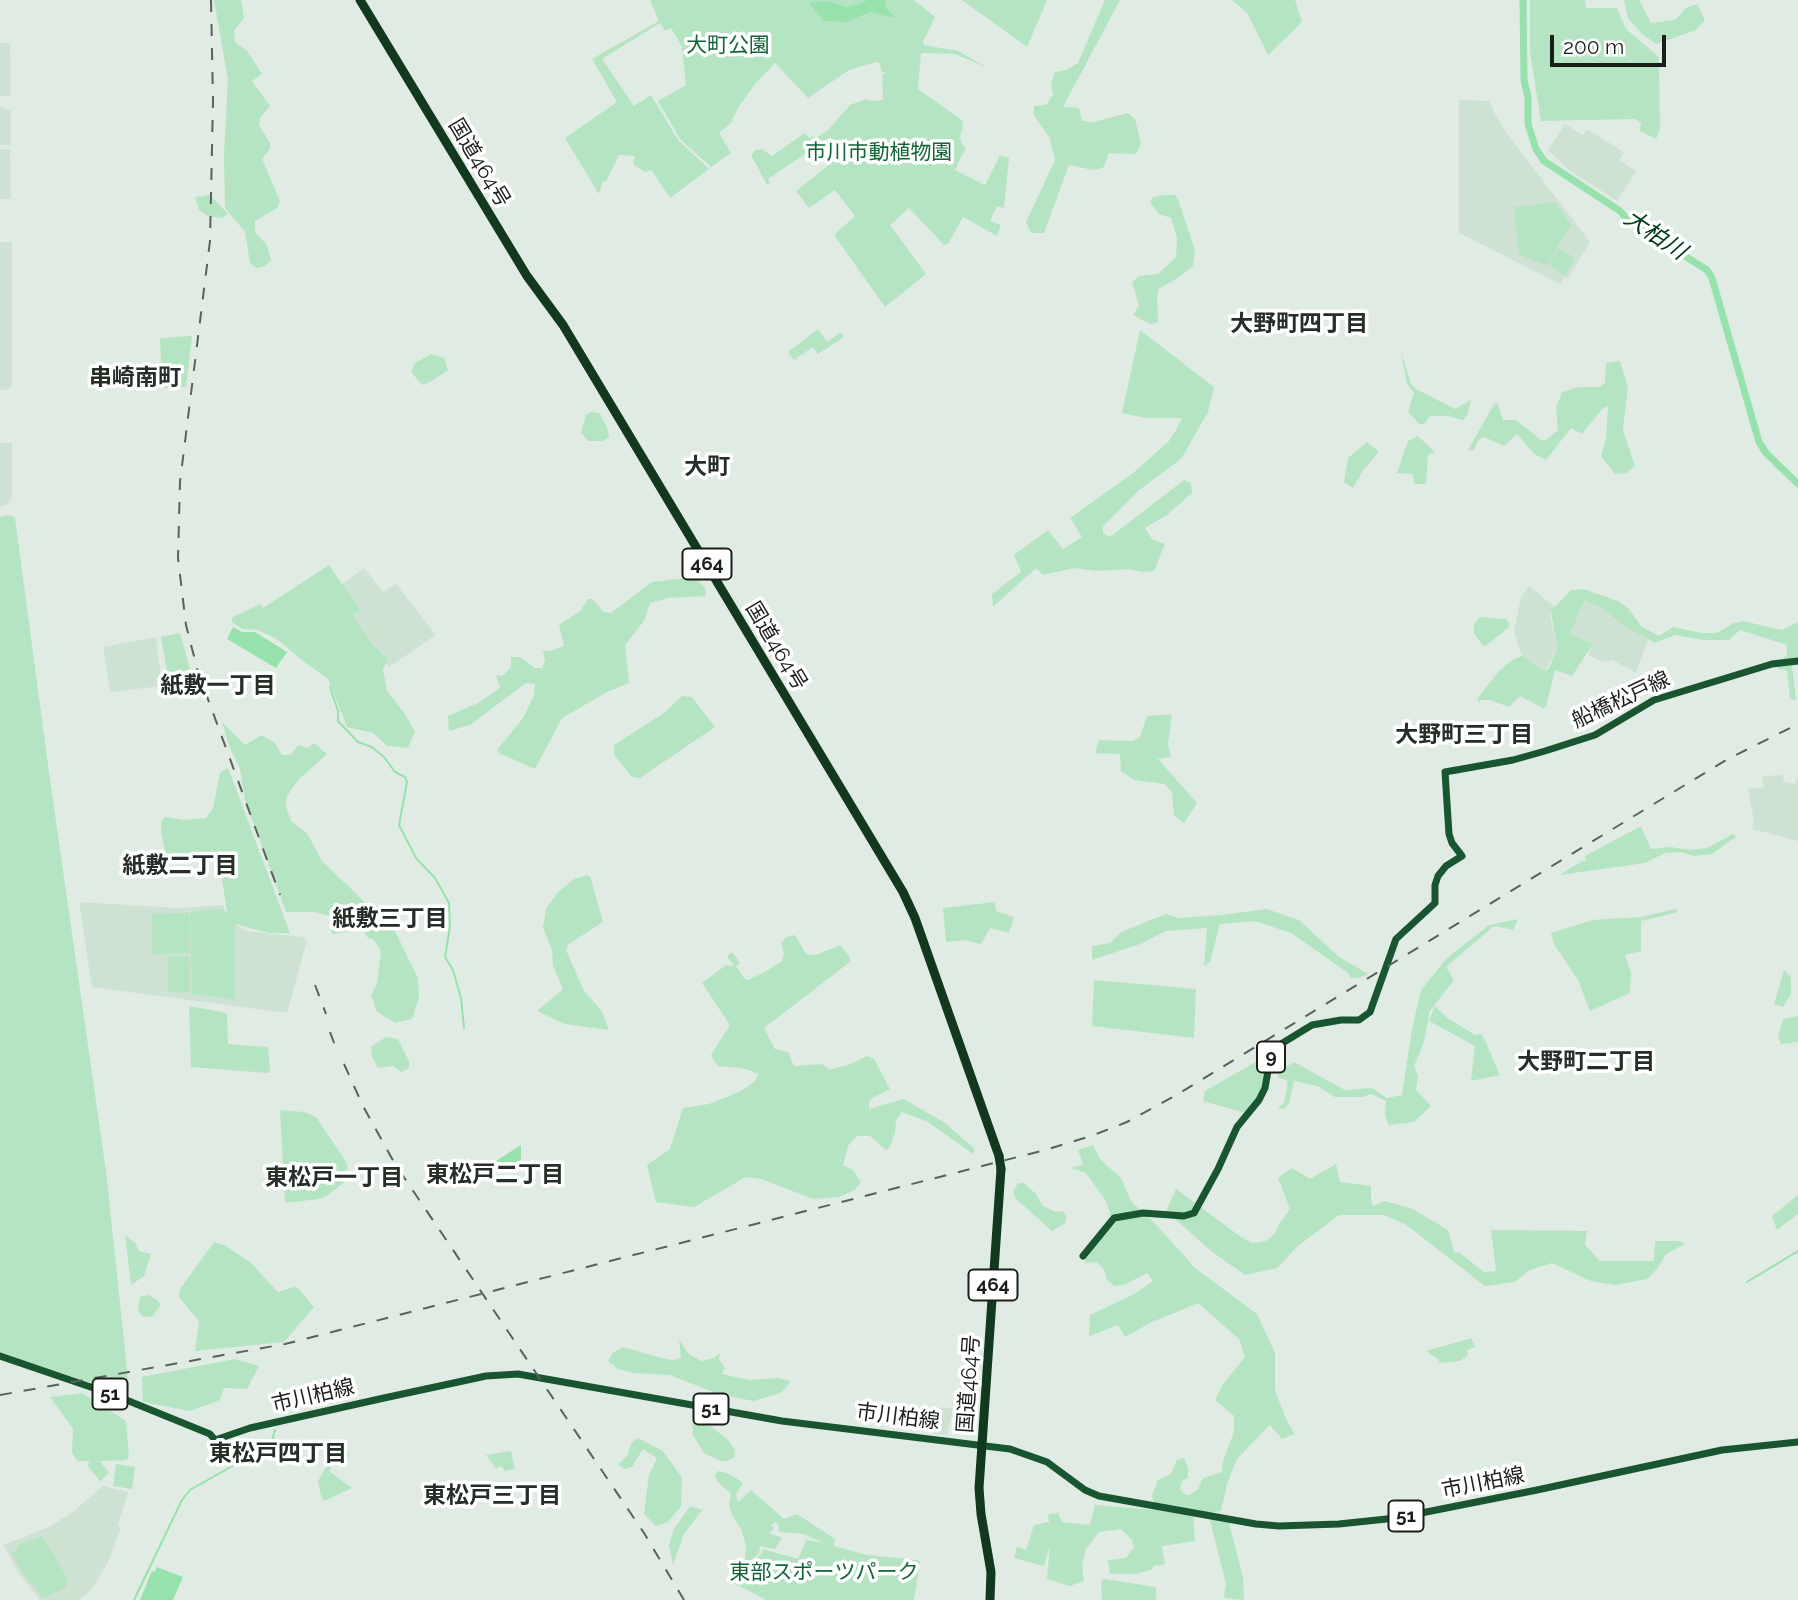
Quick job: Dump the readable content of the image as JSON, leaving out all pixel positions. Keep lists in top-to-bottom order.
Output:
{
  "streets": {
    "highway": ["国道464号", "464"],
    "main road": [
      "船橋松戸線",
      "9",
      "51",
      "市川柏線"
    ]
  },
  "crossings": [
    ["国道464号", "市川柏線"]
  ],
  "districts": [
    "大野町四丁目",
    "串崎南町",
    "大町",
    "紙敷一丁目",
    "大野町三丁目",
    "紙敷二丁目",
    "紙敷三丁目",
    "大野町二丁目",
    "東松戸二丁目",
    "東松戸一丁目",
    "東松戸四丁目",
    "東松戸三丁目"
  ],
  "water": ["大柏川"],
  "parks": ["大町公園", "市川市動植物園", "東部スポーツパーク"],
  "scale_bar": "200 m"
}
